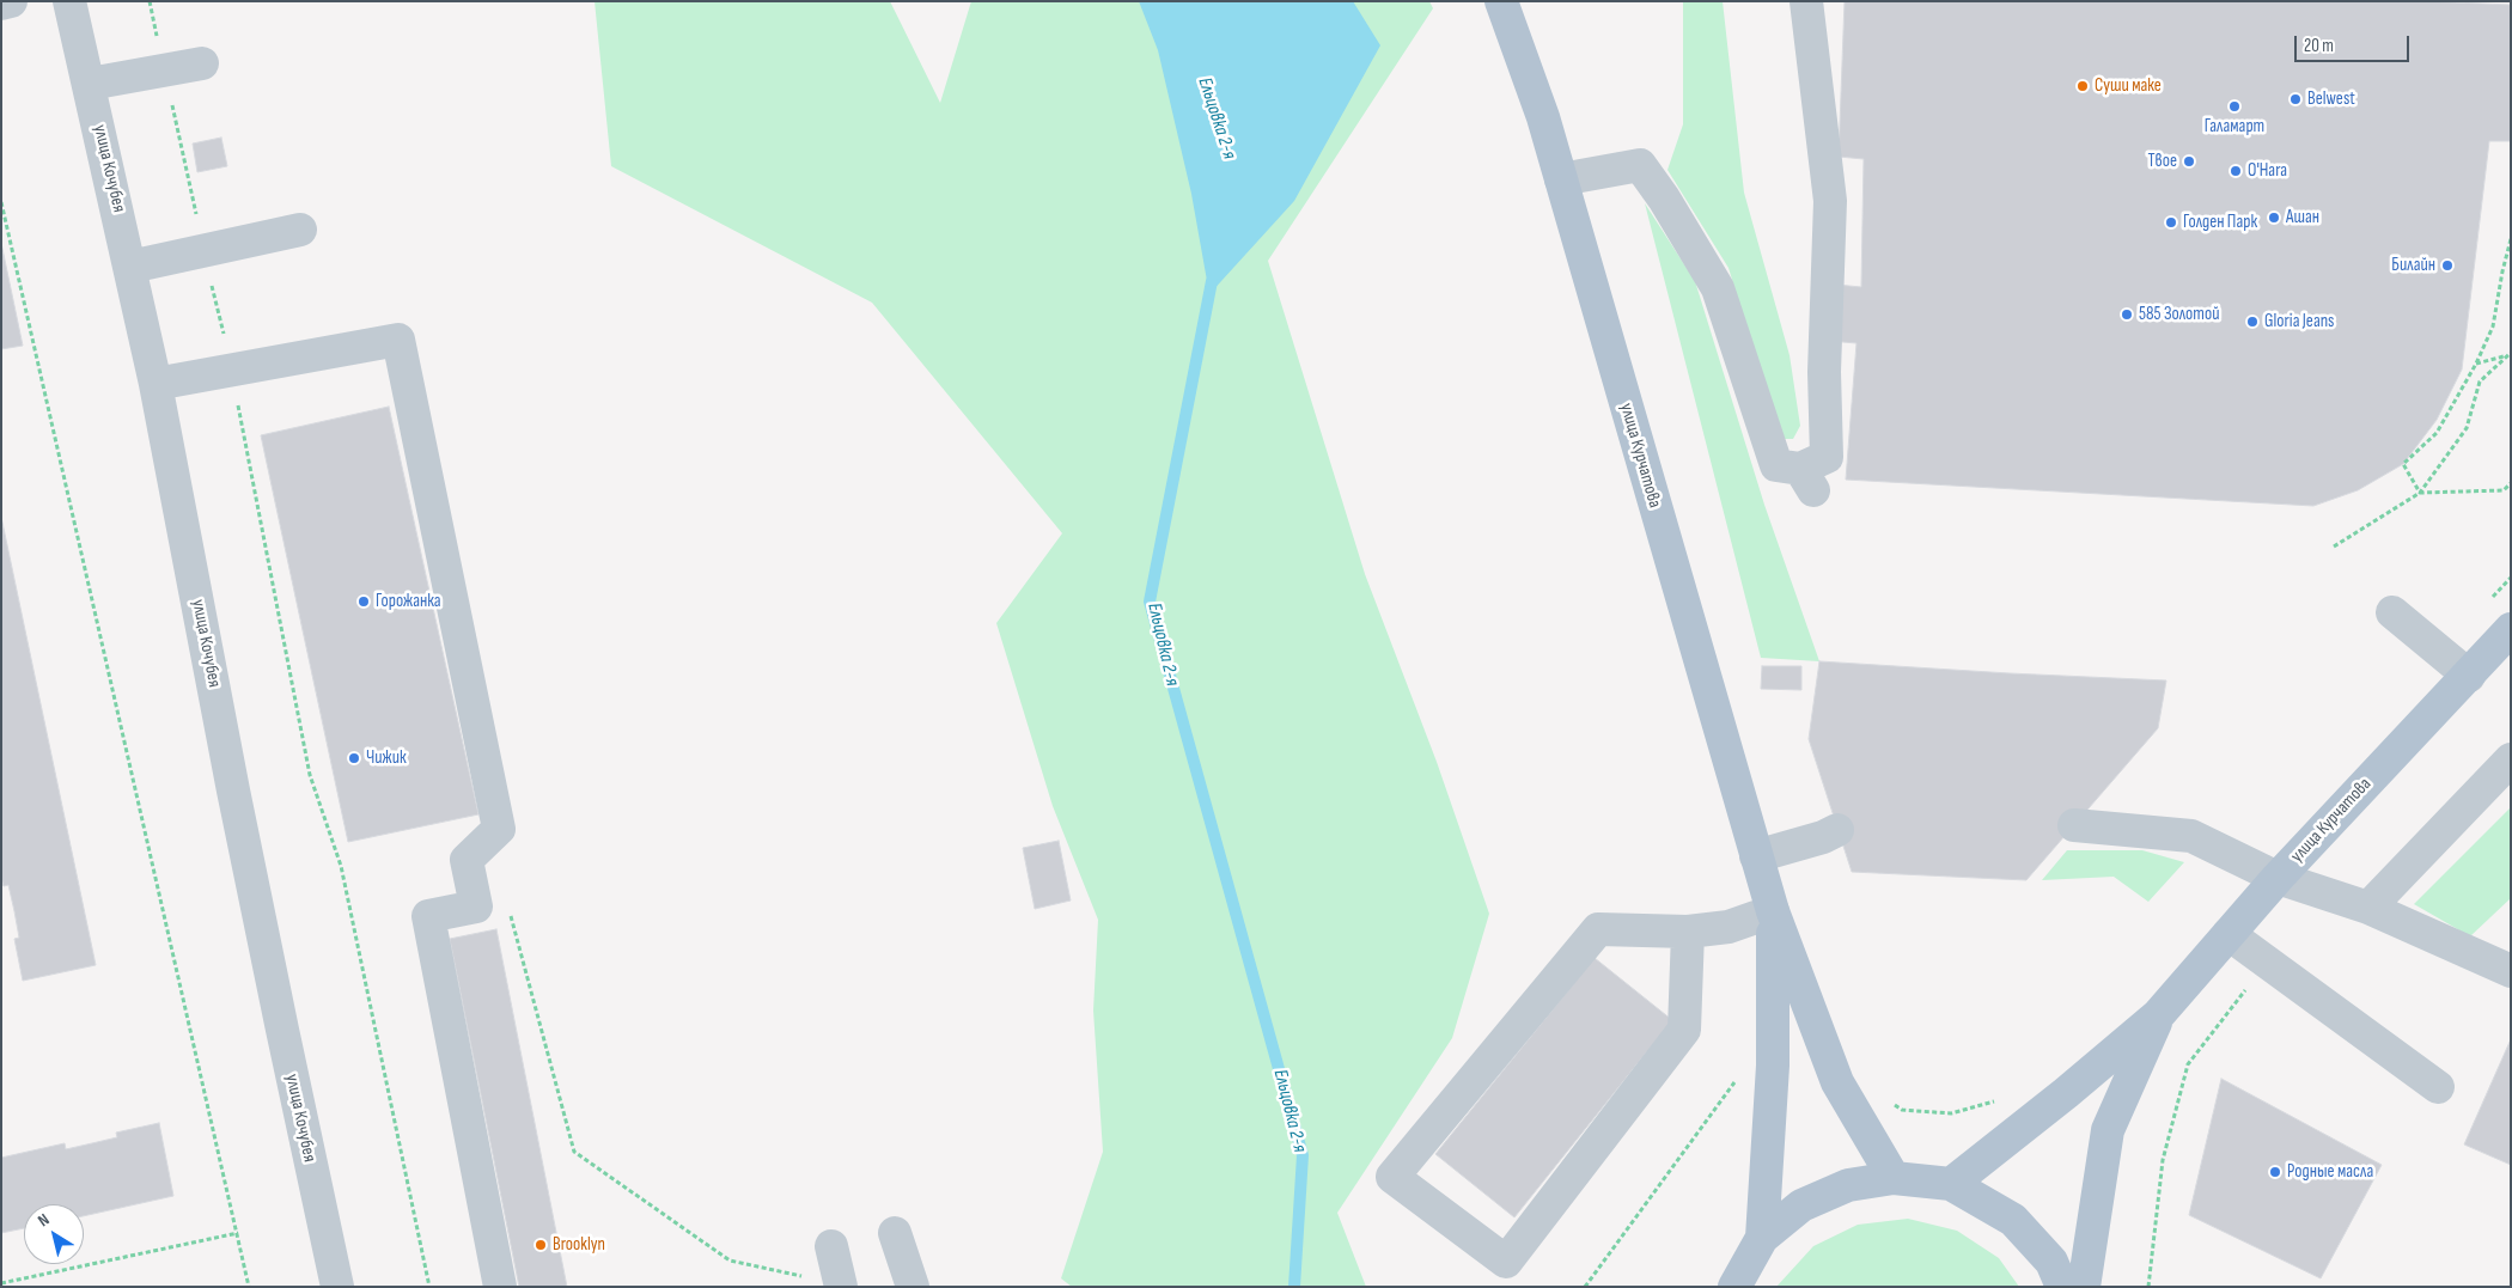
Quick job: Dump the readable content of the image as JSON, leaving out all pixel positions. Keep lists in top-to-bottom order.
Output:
{
  "streets": {
    "main road": ["улица Курчатова"],
    "street": ["улица Кочубея"]
  },
  "water": ["Ельцовка 2-я"],
  "places": [
    "Суши маке",
    "Belwest",
    "Галамарт",
    "Твое",
    "O'Hara",
    "Ашан",
    "Голден Парк",
    "Билайн",
    "585 Золотой",
    "Gloria Jeans",
    "Горожанка",
    "Чижик",
    "Родные масла",
    "Brooklyn"
  ],
  "scale_bar": "20 m",
  "north": "top left"
}
